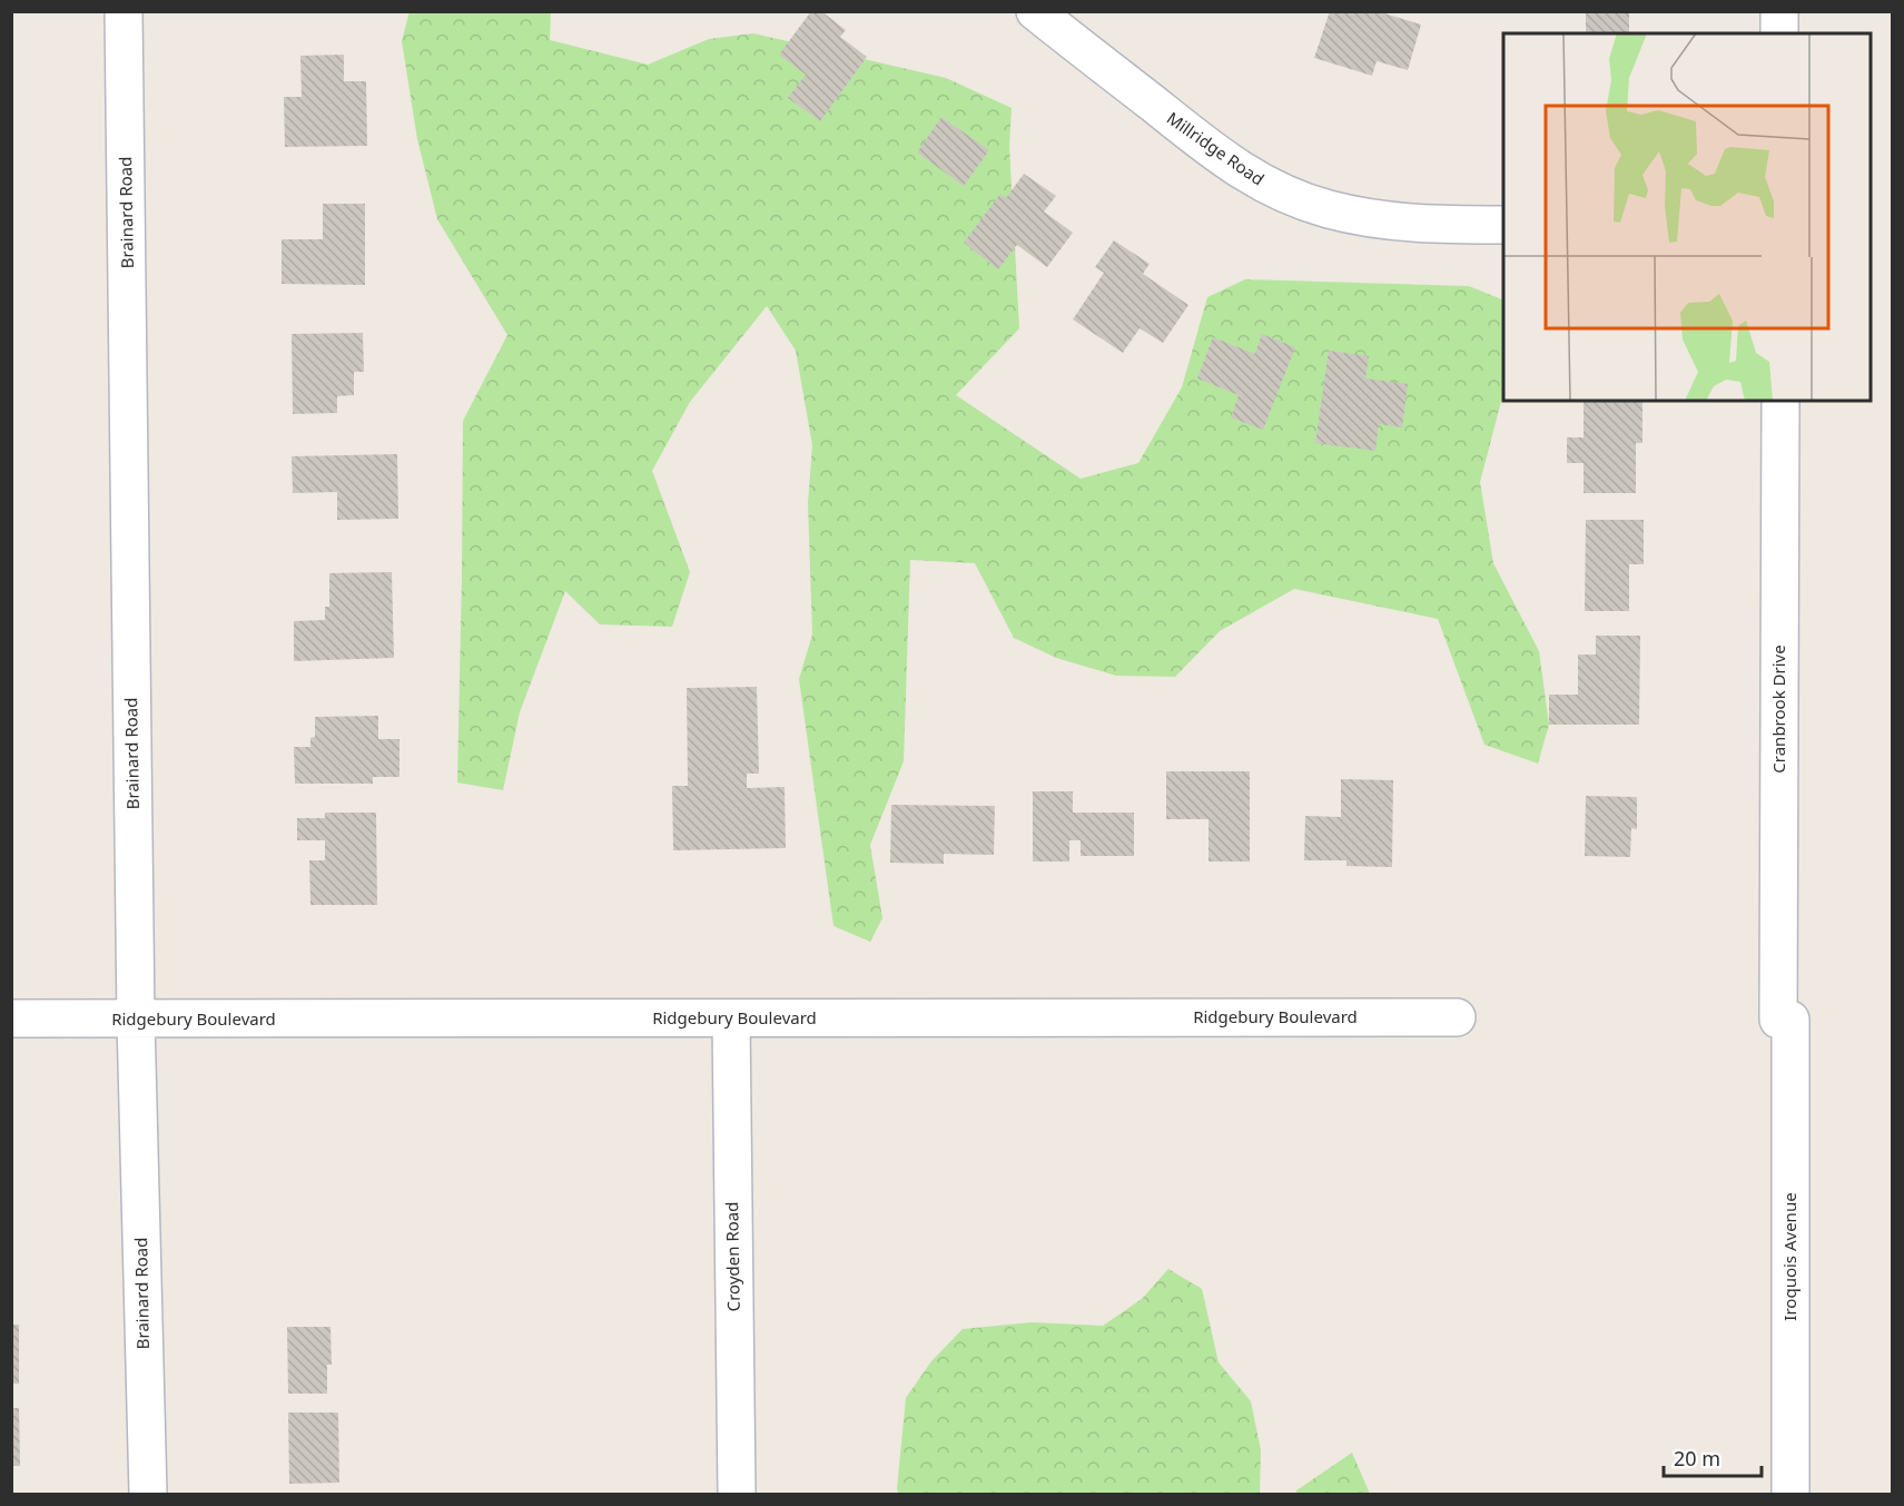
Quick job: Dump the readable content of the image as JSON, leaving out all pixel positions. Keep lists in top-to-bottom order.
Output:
{
  "streets": {
    "street": [
      "Millridge Road",
      "Brainard Road",
      "Cranbrook Drive",
      "Ridgebury Boulevard",
      "Croyden Road",
      "Iroquois Avenue"
    ]
  },
  "crossings": [
    ["Brainard Road", "Ridgebury Boulevard"],
    ["Cranbrook Drive", "Iroquois Avenue"],
    ["Ridgebury Boulevard", "Croyden Road"]
  ],
  "scale_bar": "20 m"
}
